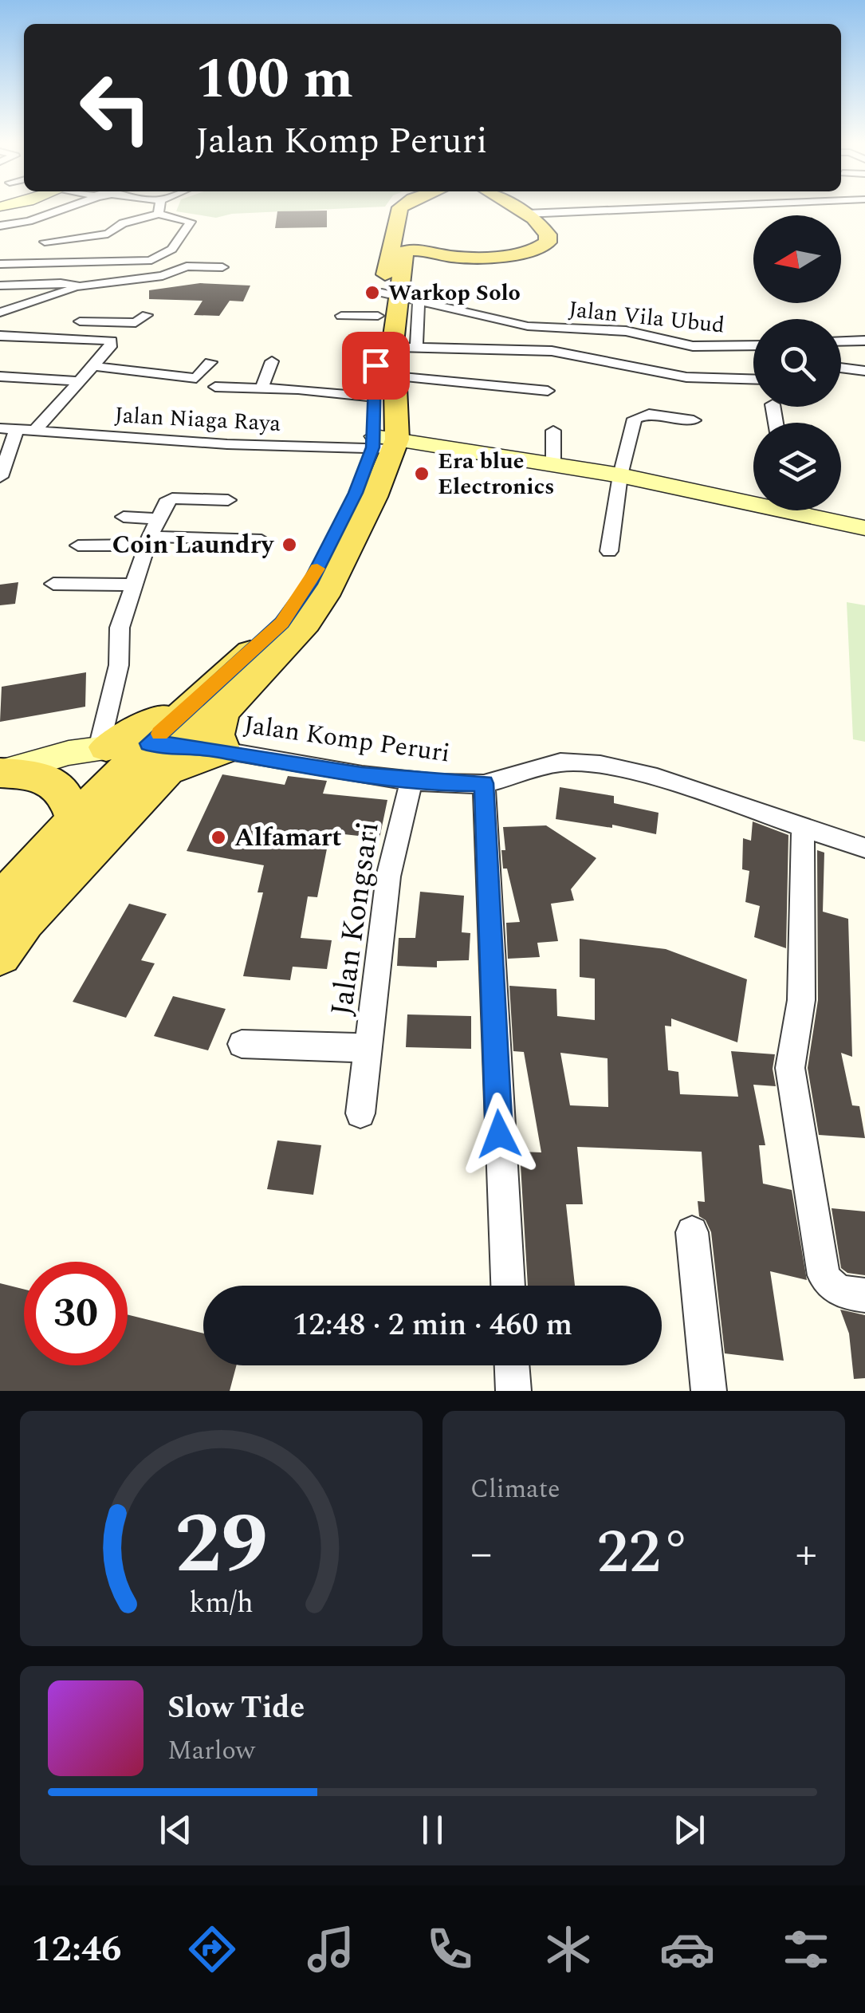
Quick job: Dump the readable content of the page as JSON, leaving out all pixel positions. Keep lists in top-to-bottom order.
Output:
{
  "streets": {
    "street": [
      "Jalan Vila Ubud",
      "Jalan Niaga Raya",
      "Jalan Komp Peruri",
      "Jalan Kongsari"
    ]
  },
  "crossings": [
    ["Jalan Komp Peruri", "Jalan Kongsari"]
  ],
  "places": [
    "Warkop Solo",
    "Era blue Electronics",
    "Coin Laundry",
    "Alfamart"
  ],
  "north": "left",
  "page": {
    "turn": ["100 m", "Jalan Komp Peruri"],
    "limit": "30",
    "trip": "12:48 · 2 min · 460 m",
    "tile": "Climate",
    "heat": ["−", "22°", "+"],
    "song": ["Slow Tide", "Marlow"],
    "tabs": "12:46",
    "gauge": ["29", "km/h"]
  }
}
